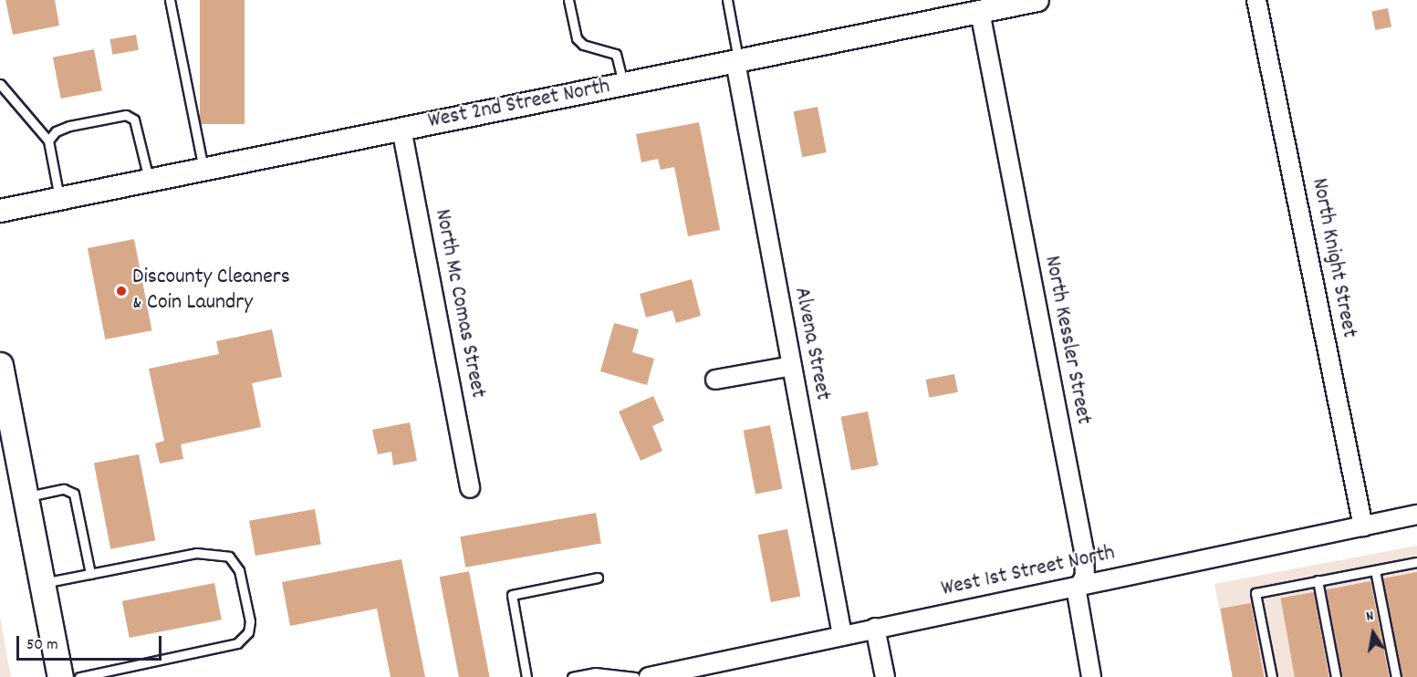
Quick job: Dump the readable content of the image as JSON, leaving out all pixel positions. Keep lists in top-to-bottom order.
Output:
{
  "streets": {
    "street": [
      "West 2nd Street North",
      "North Knight Street",
      "North Mc Comas Street",
      "North Kessler Street",
      "Alvena Street",
      "West 1st Street North"
    ]
  },
  "crossings": [
    ["West 2nd Street North", "North Mc Comas Street"],
    ["West 2nd Street North", "North Kessler Street"],
    ["West 2nd Street North", "Alvena Street"],
    ["North Knight Street", "West 1st Street North"],
    ["North Kessler Street", "West 1st Street North"],
    ["Alvena Street", "West 1st Street North"]
  ],
  "places": ["Discounty Cleaners & Coin Laundry"],
  "scale_bar": "50 m",
  "north": "top"
}
